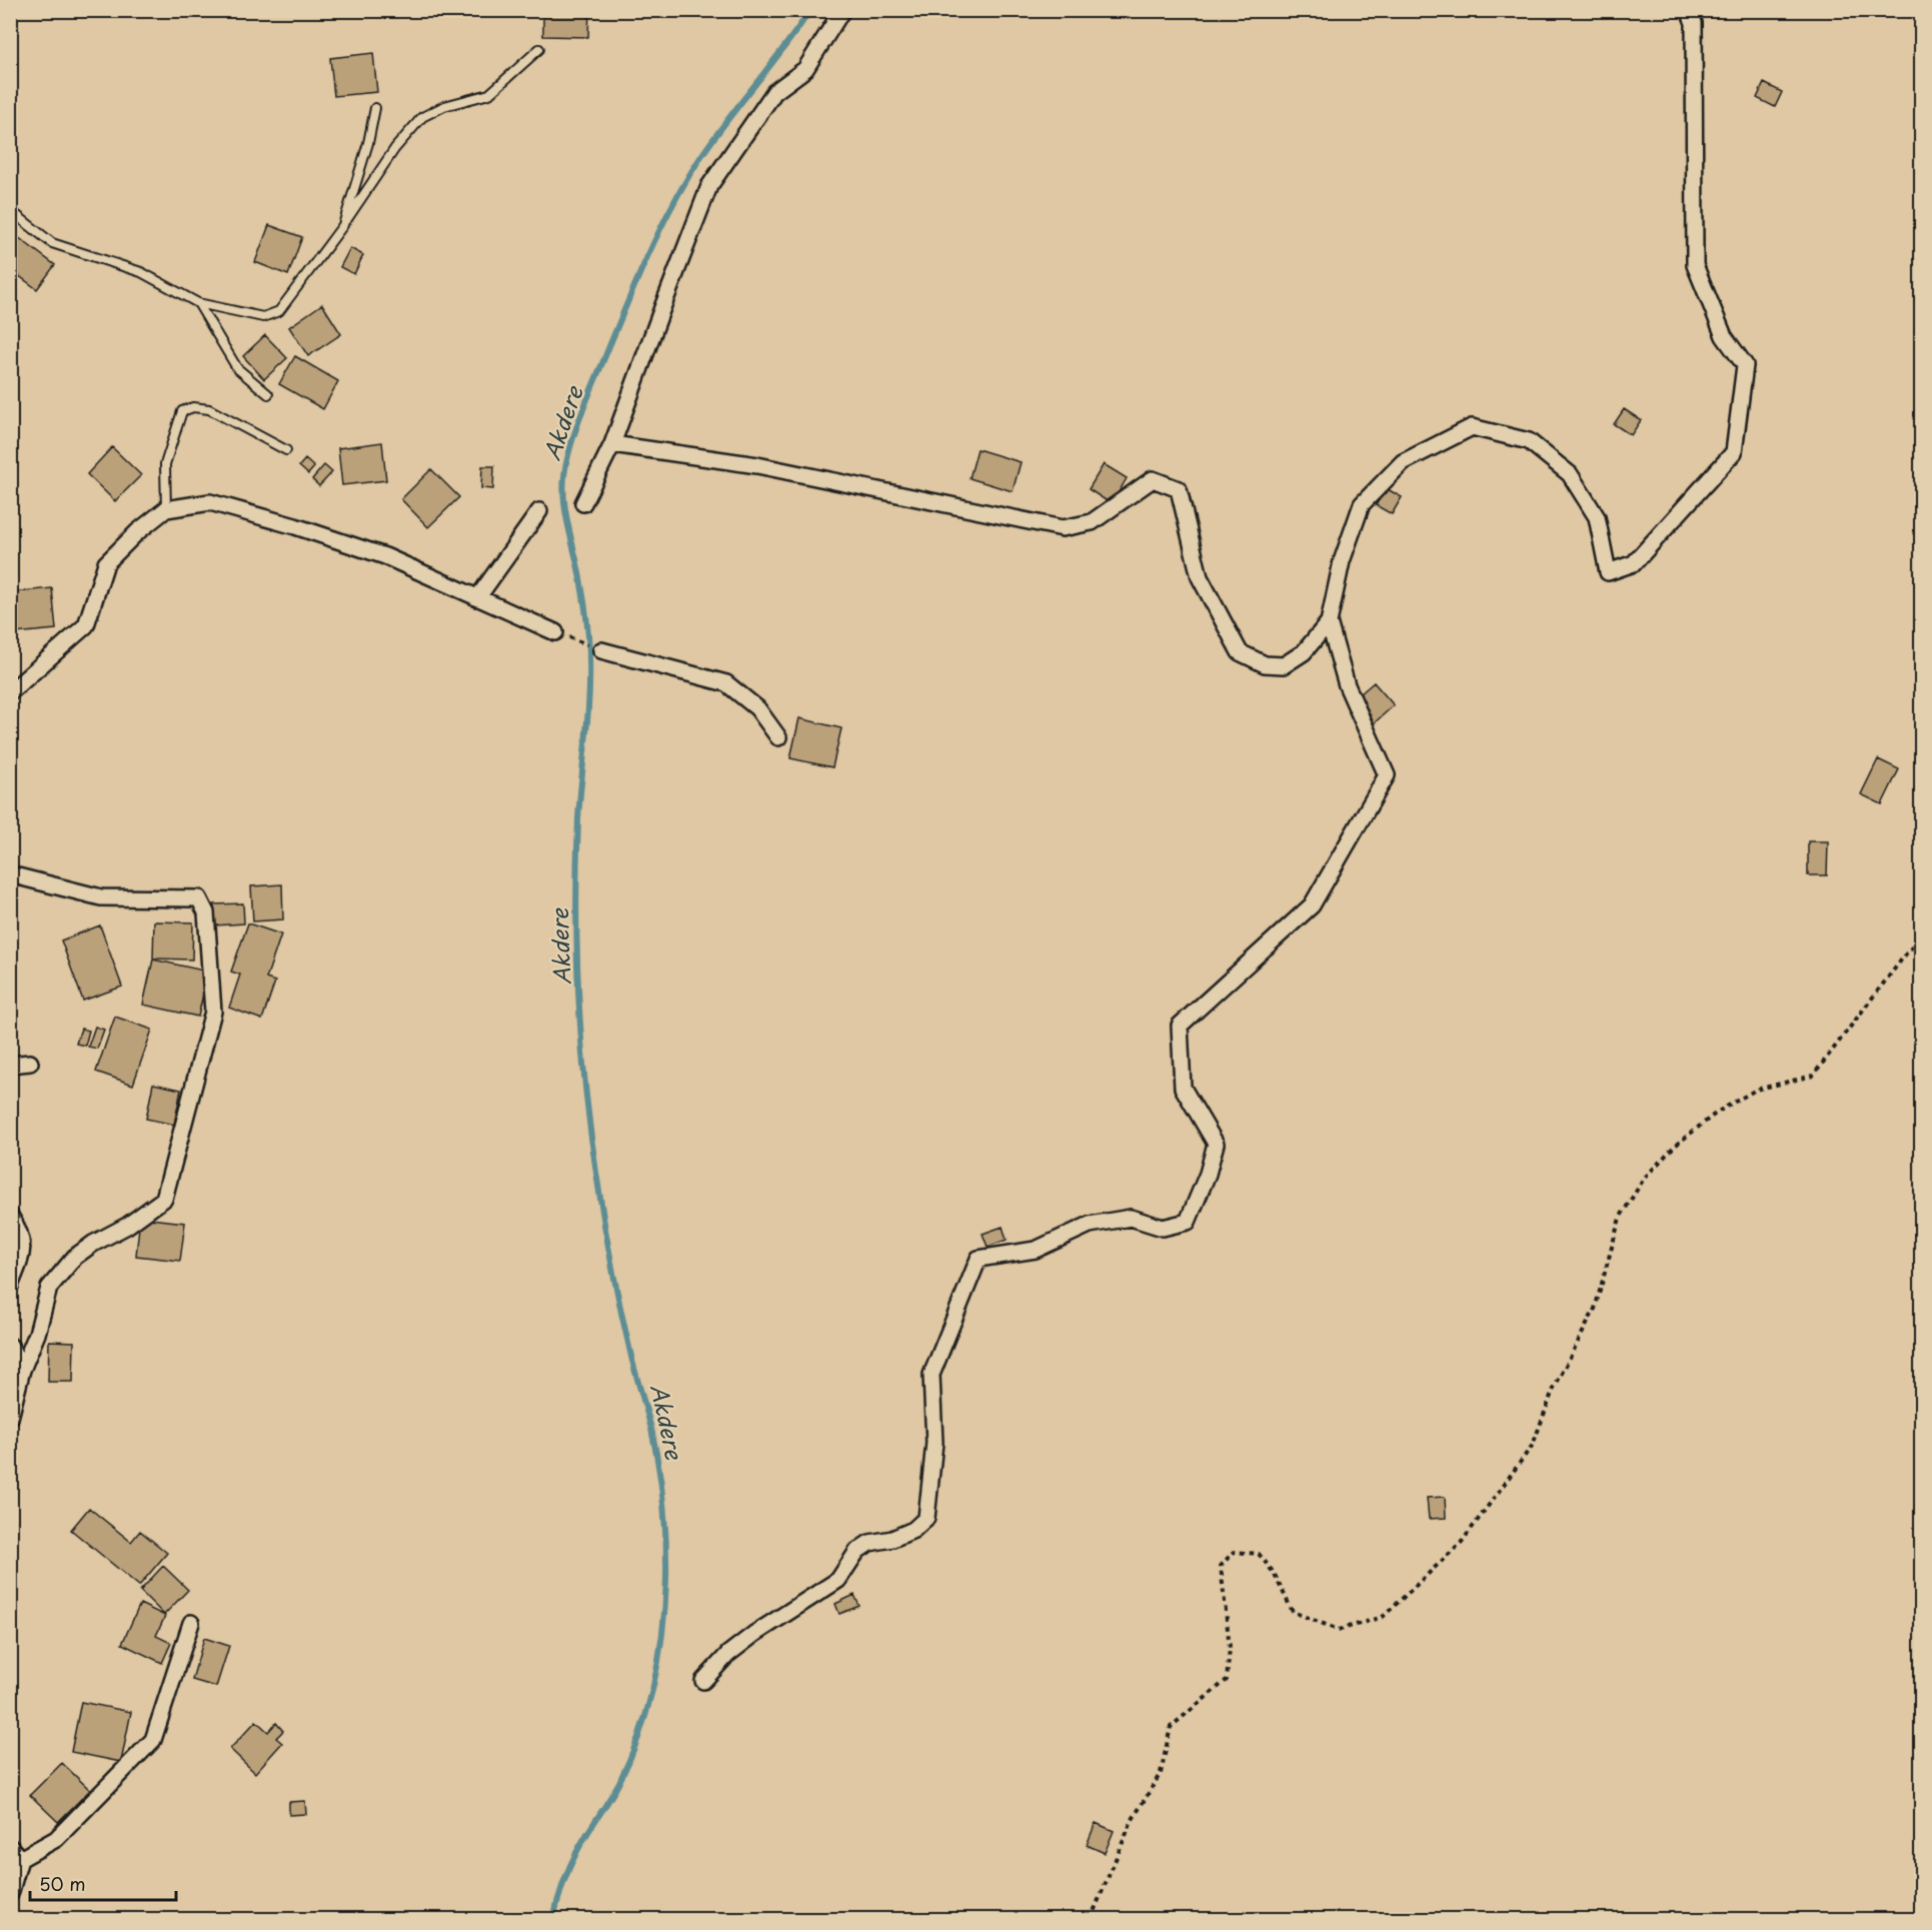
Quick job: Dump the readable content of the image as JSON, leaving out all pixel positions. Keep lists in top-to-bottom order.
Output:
{
  "water": ["Akdere"],
  "scale_bar": "50 m"
}
